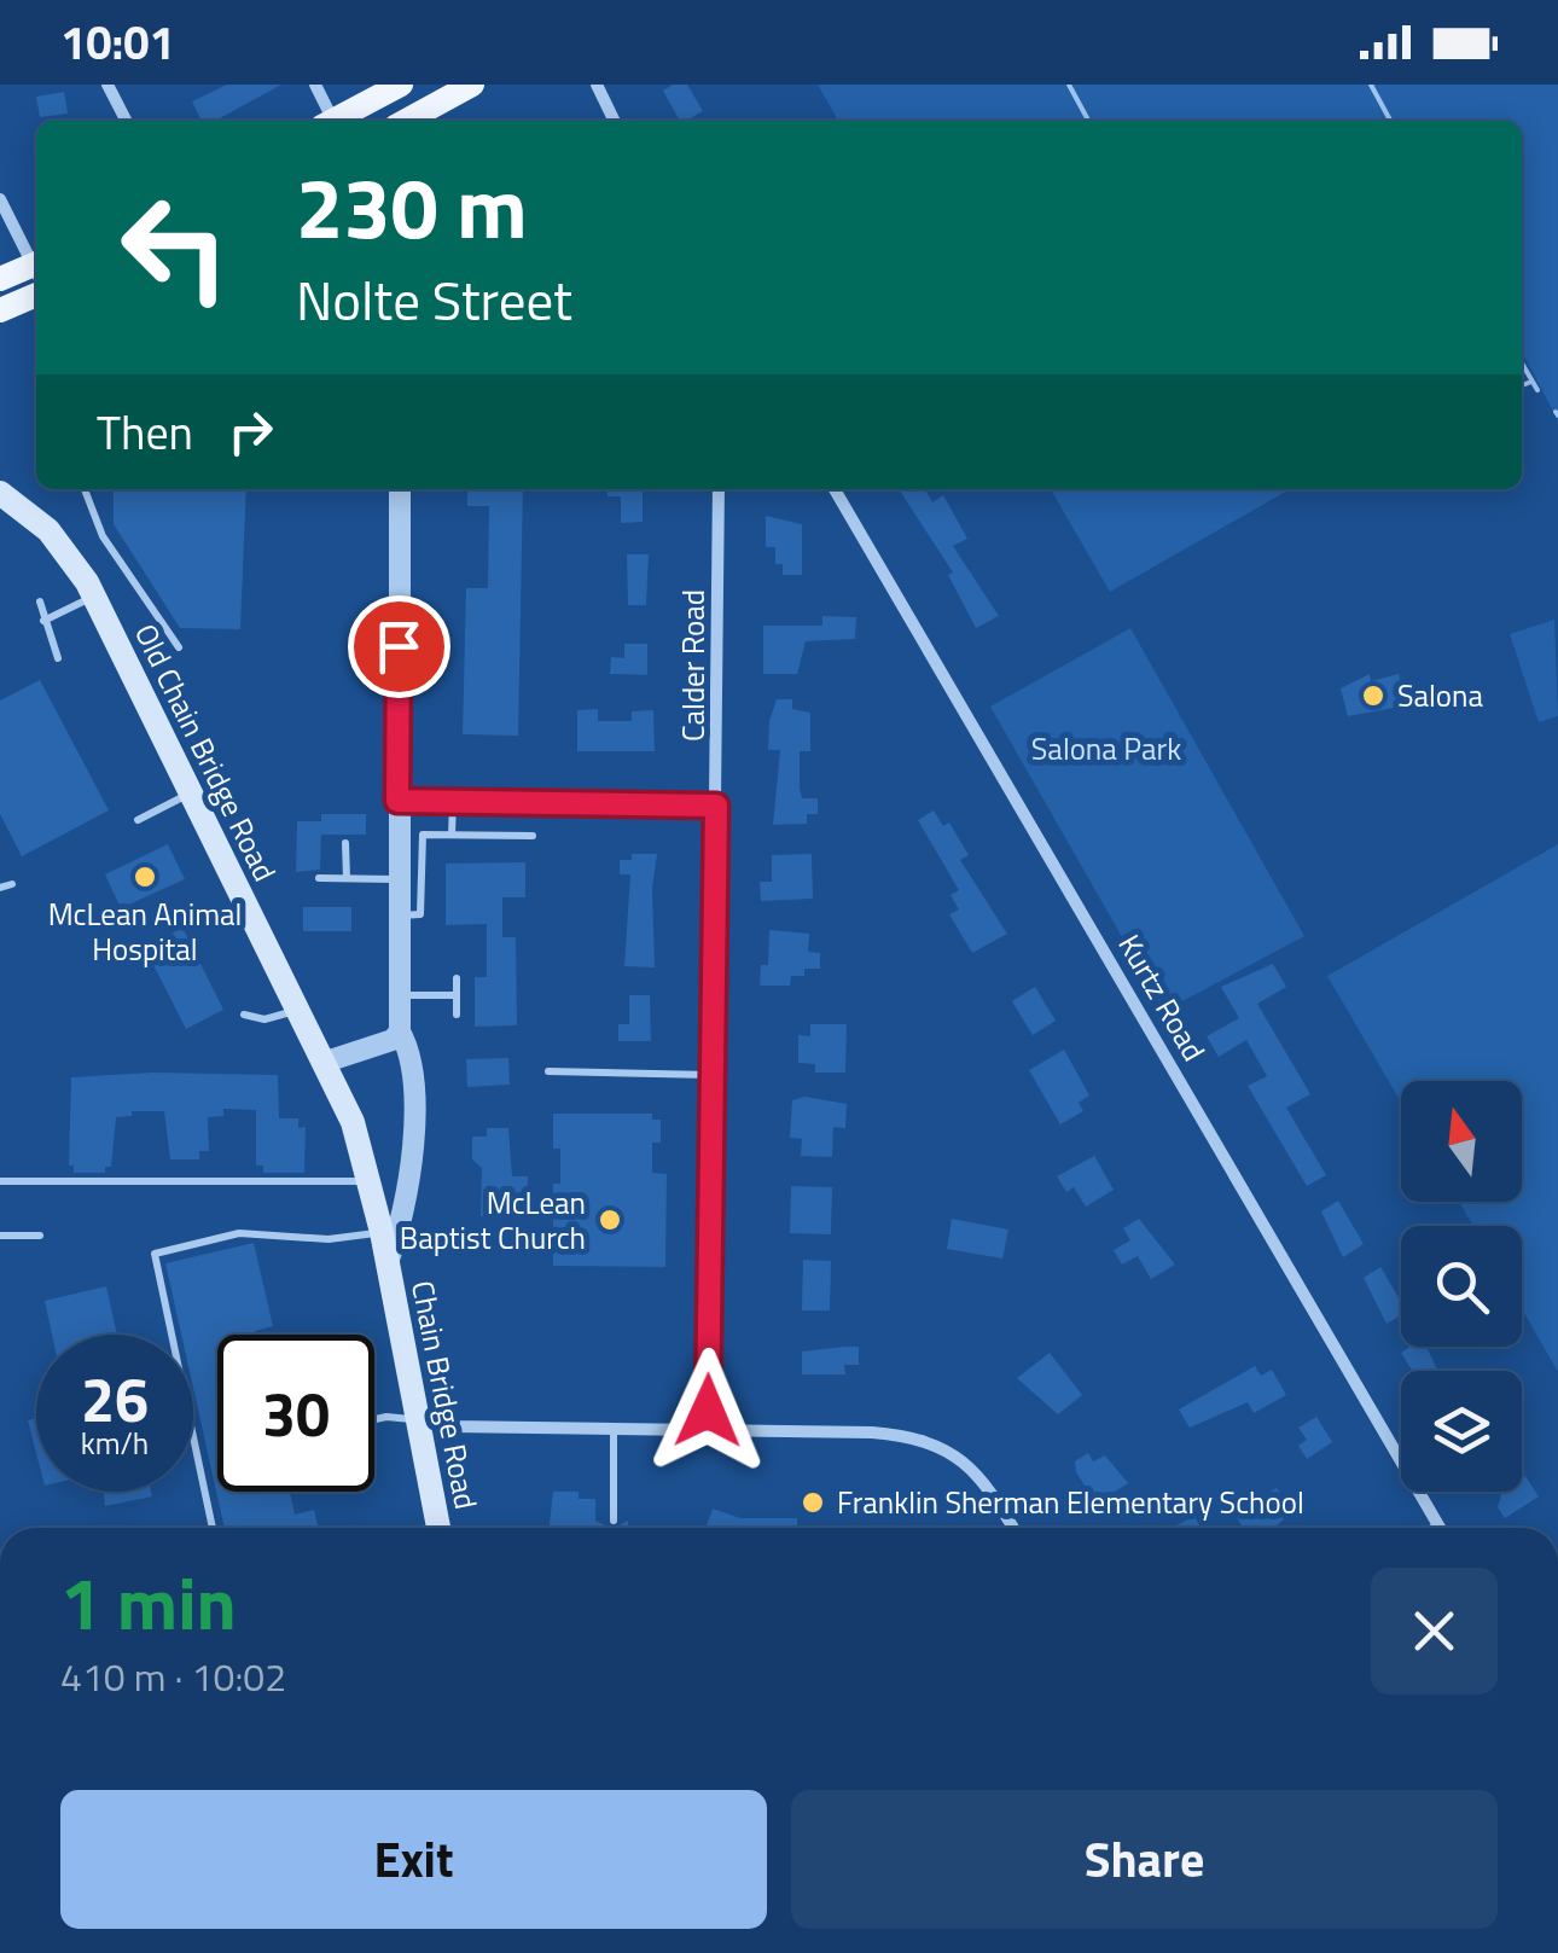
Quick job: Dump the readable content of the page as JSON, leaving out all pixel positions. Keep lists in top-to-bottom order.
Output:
{
  "streets": {
    "main road": ["Old Chain Bridge Road", "Chain Bridge Road"],
    "street": ["Calder Road", "Kurtz Road"]
  },
  "crossings": [
    ["Old Chain Bridge Road", "Chain Bridge Road"]
  ],
  "parks": ["Salona Park"],
  "places": [
    "Salona",
    "McLean Animal Hospital",
    "McLean Baptist Church",
    "Franklin Sherman Elementary School"
  ],
  "north": "top",
  "page": {
    "status": "10:01",
    "turn": ["230 m", "Nolte Street"],
    "then": "Then",
    "speed": "26 km/h",
    "limit": "30",
    "heading": ["1 min", "410 m · 10:02"],
    "buttons": ["Exit", "Share"]
  }
}
